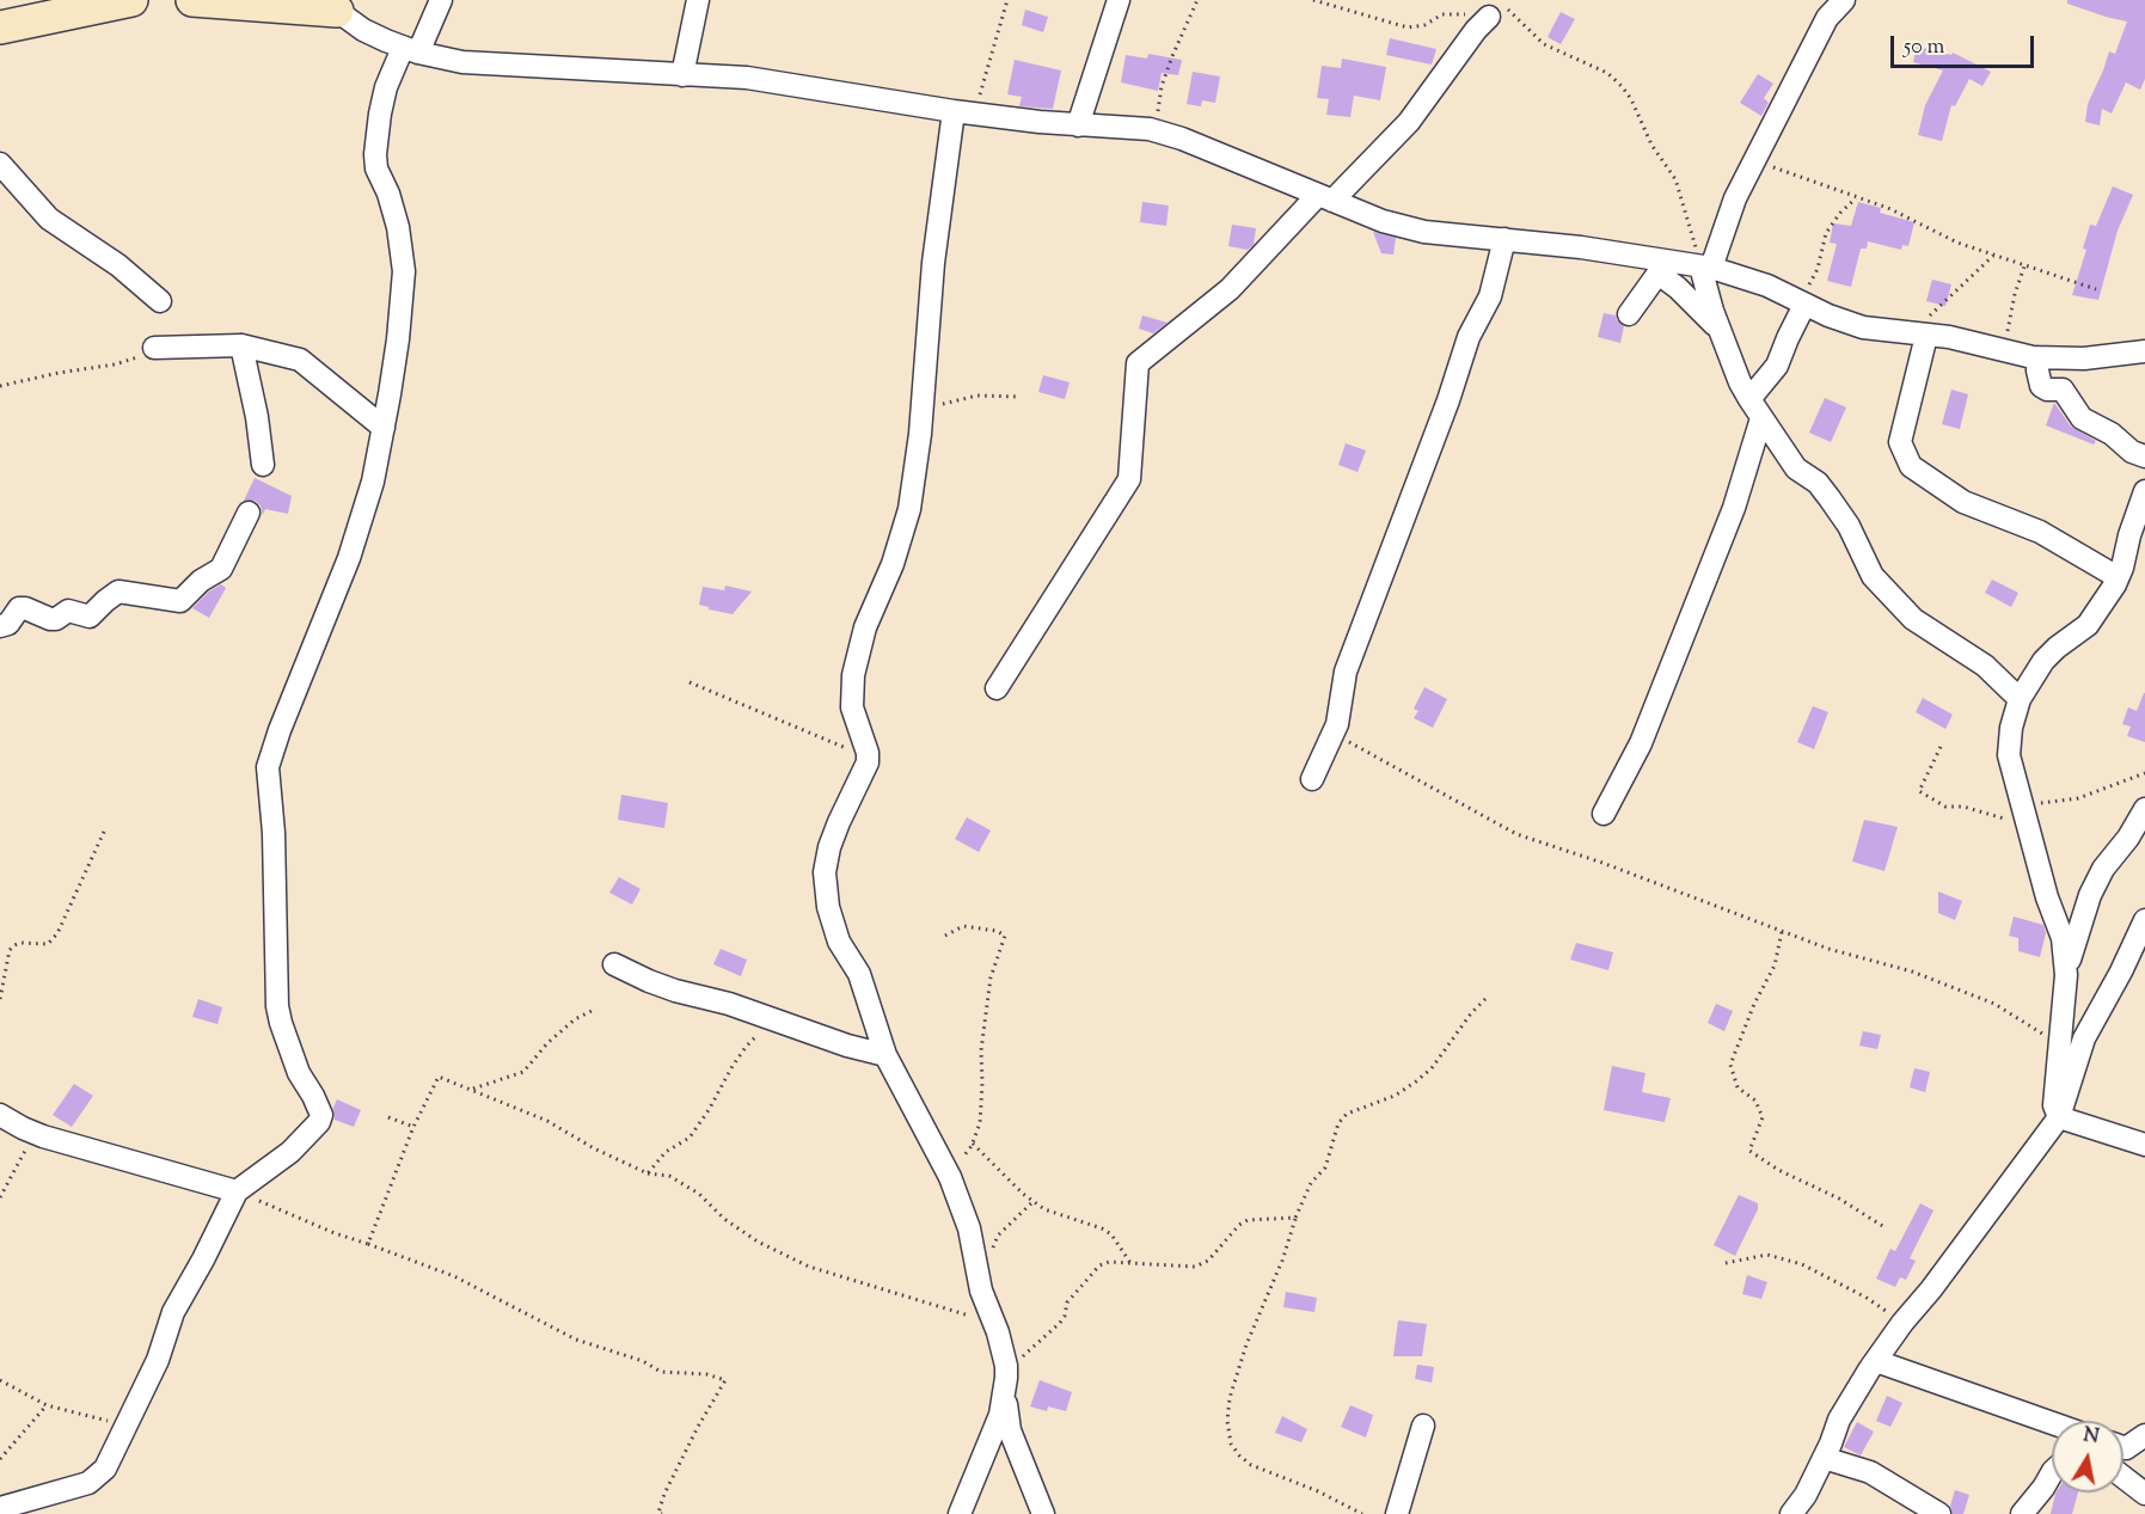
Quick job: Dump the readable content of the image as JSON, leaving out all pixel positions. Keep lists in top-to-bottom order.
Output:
{
  "scale_bar": "50 m",
  "north": "top"
}
